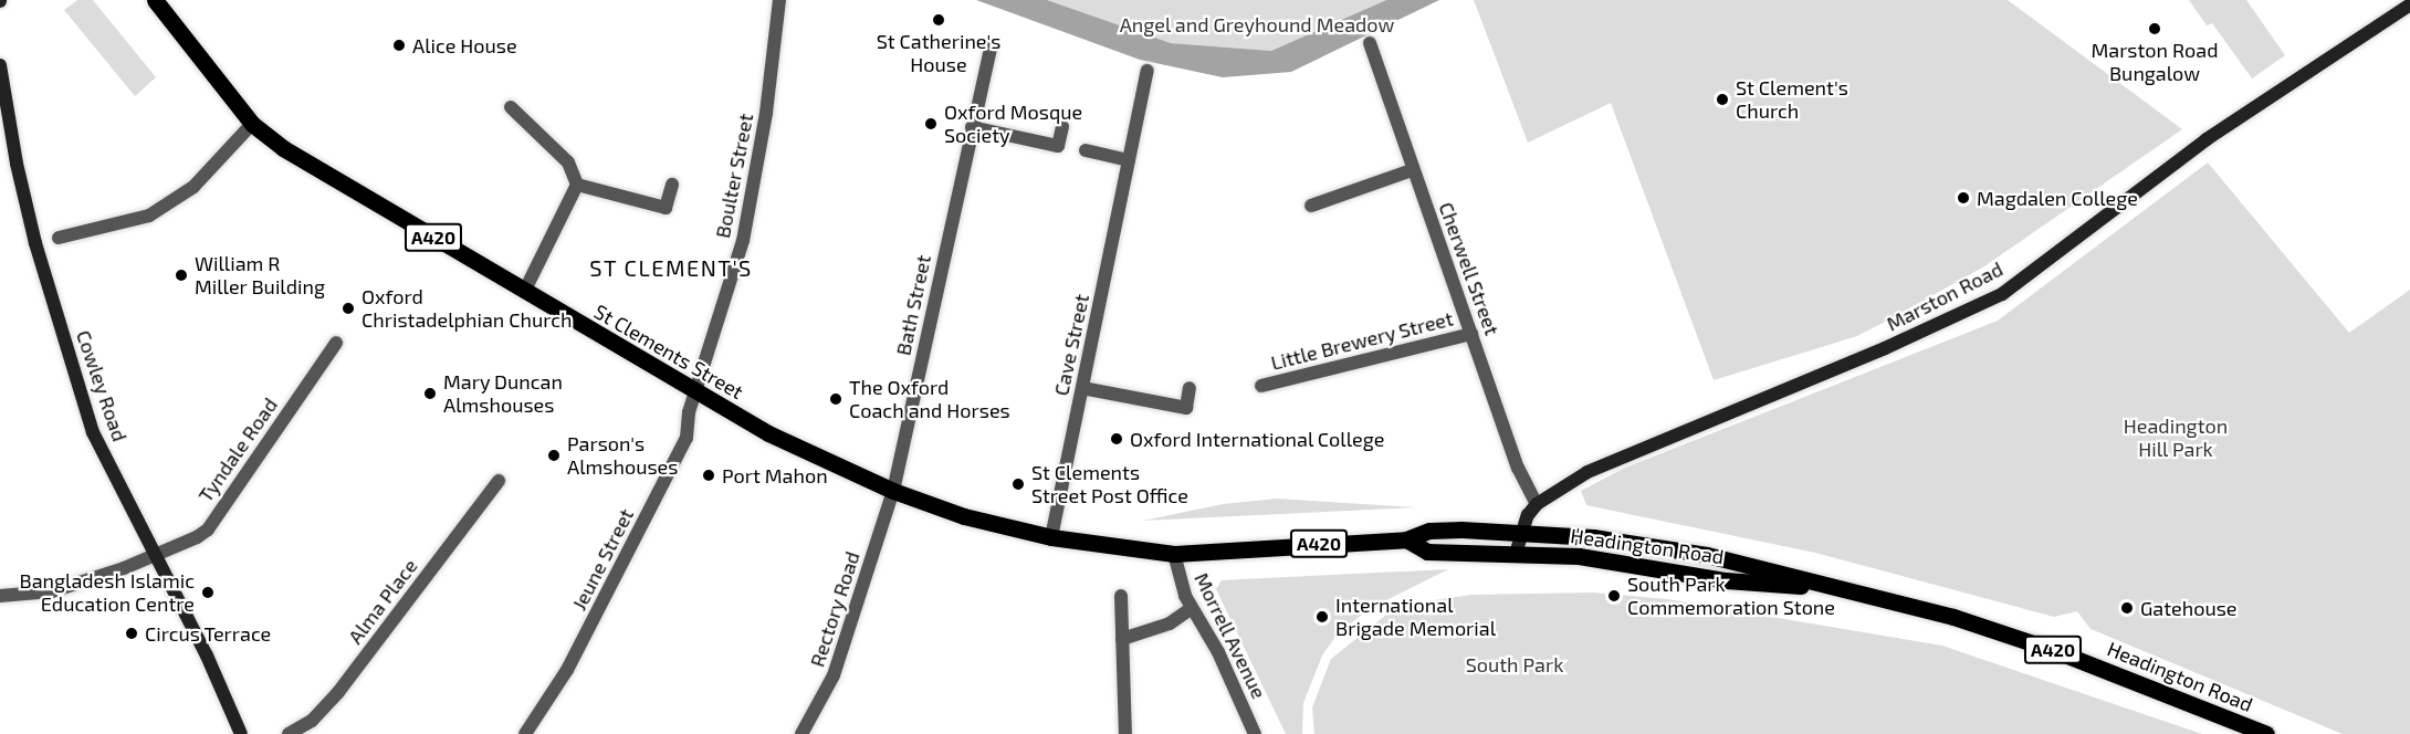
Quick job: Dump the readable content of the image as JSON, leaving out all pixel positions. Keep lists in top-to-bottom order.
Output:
{
  "streets": {
    "main road": [
      "A420",
      "Marston Road",
      "St Clements Street",
      "Cowley Road",
      "Headington Road"
    ],
    "street": [
      "Boulter Street",
      "Cherwell Street",
      "Bath Street",
      "Little Brewery Street",
      "Cave Street",
      "Tyndale Road",
      "Jeune Street",
      "Alma Place",
      "Rectory Road",
      "Morrell Avenue"
    ]
  },
  "crossings": [
    ["Boulter Street", "St Clements Street"],
    ["Boulter Street", "Jeune Street"],
    ["A420", "Marston Road"],
    ["A420", "St Clements Street"],
    ["A420", "Headington Road"],
    ["A420", "Morrell Avenue"],
    ["Cherwell Street", "Marston Road"],
    ["Cherwell Street", "Little Brewery Street"],
    ["Marston Road", "Headington Road"],
    ["Bath Street", "St Clements Street"],
    ["Bath Street", "Rectory Road"],
    ["Cave Street", "St Clements Street"],
    ["St Clements Street", "Jeune Street"],
    ["St Clements Street", "Rectory Road"],
    ["St Clements Street", "Morrell Avenue"],
    ["Cowley Road", "Tyndale Road"]
  ],
  "districts": ["ST CLEMENT'S"],
  "parks": ["Angel and Greyhound Meadow", "Headington Hill Park", "South Park"],
  "places": [
    "St Catherine's House",
    "Marston Road Bungalow",
    "Alice House",
    "St Clement's Church",
    "Oxford Mosque Society",
    "Magdalen College",
    "William R Miller Building",
    "Oxford Christadelphian Church",
    "Mary Duncan Almshouses",
    "The Oxford Coach and Horses",
    "Oxford International College",
    "Parson's Almshouses",
    "Port Mahon",
    "St Clements Street Post Office",
    "Bangladesh Islamic Education Centre",
    "South Park Commemoration Stone",
    "Gatehouse",
    "International Brigade Memorial",
    "Circus Terrace"
  ]
}
